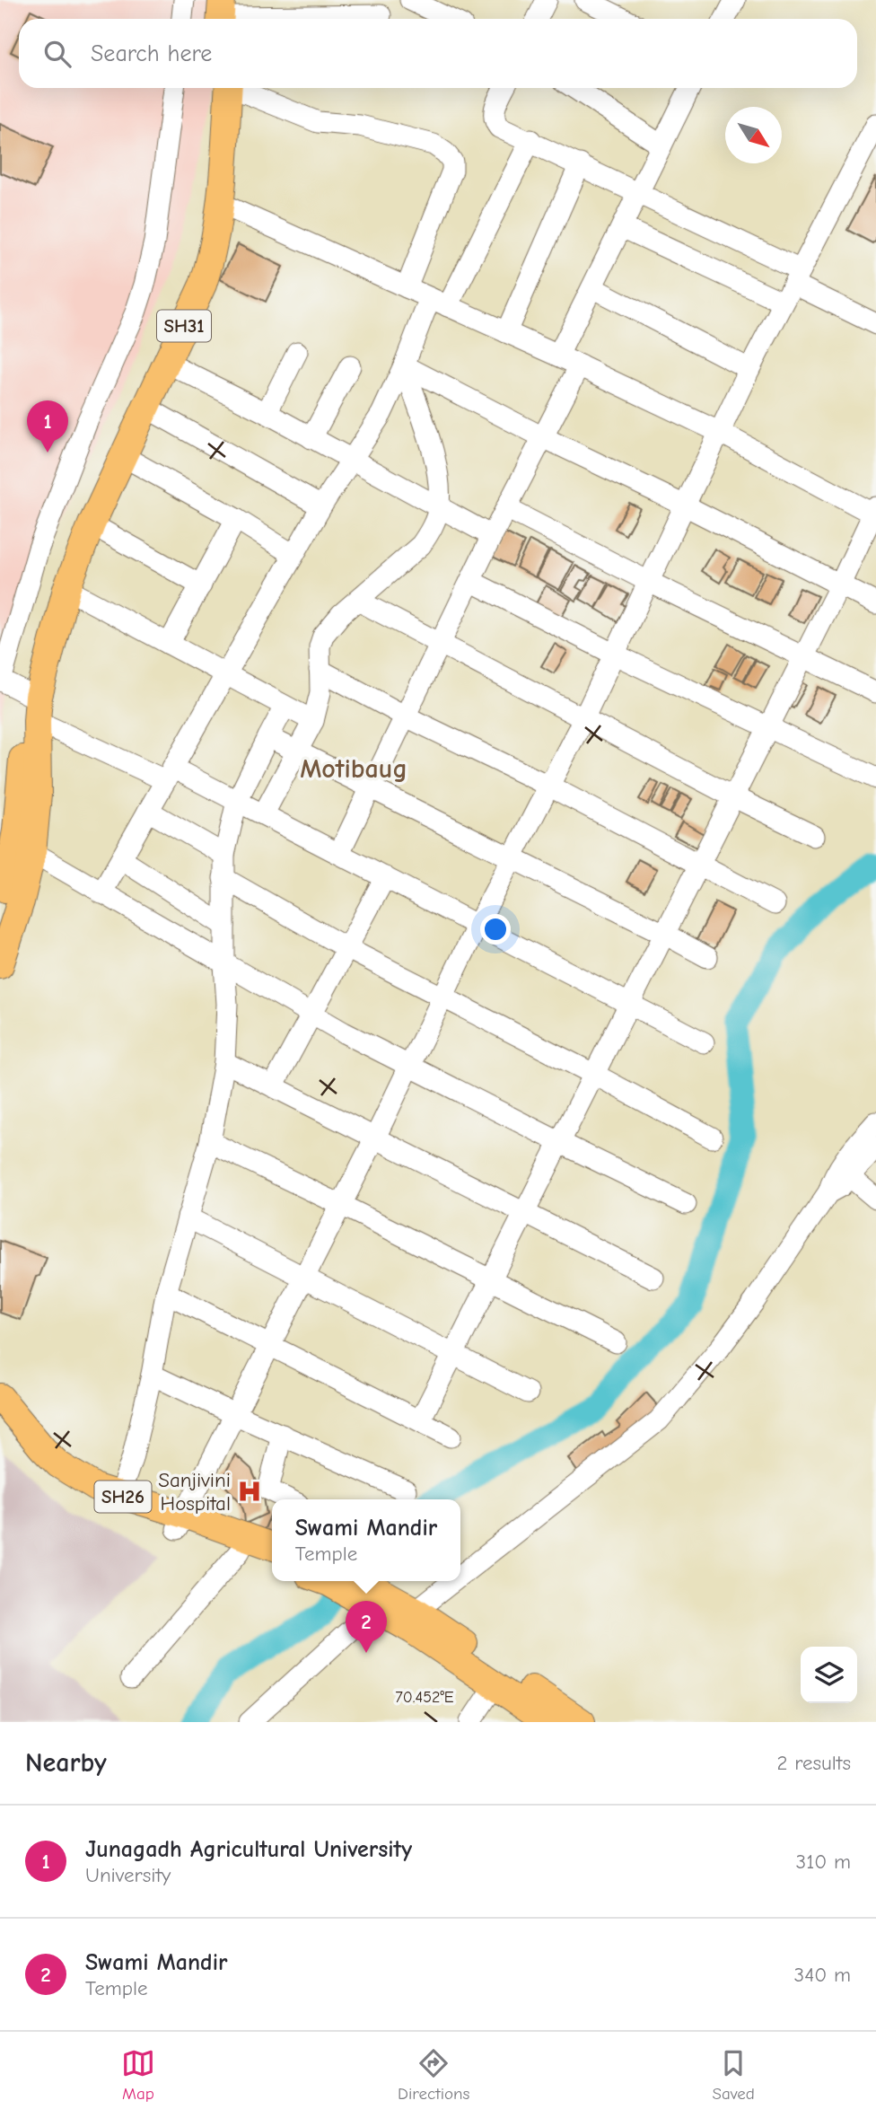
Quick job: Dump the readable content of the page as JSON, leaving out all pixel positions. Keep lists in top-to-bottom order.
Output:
{
  "streets": {
    "main road": ["SH31", "SH26"]
  },
  "districts": ["Motibaug"],
  "places": {
    "hospital": ["Sanjivini Hospital"]
  },
  "north": "bottom right",
  "page": {
    "search": "Search here",
    "pins": ["1", "2"],
    "popup": ["Swami Mandir", "Temple"],
    "heading": ["Nearby", "2 results"],
    "list": [
      {
        "mark": "1",
        "name": "Junagadh Agricultural University",
        "note": "University",
        "value": "310 m"
      },
      {
        "mark": "2",
        "name": "Swami Mandir",
        "note": "Temple",
        "value": "340 m"
      }
    ],
    "nav": ["Map", "Directions", "Saved"]
  },
  "coordinates": ["70.452°E"]
}
